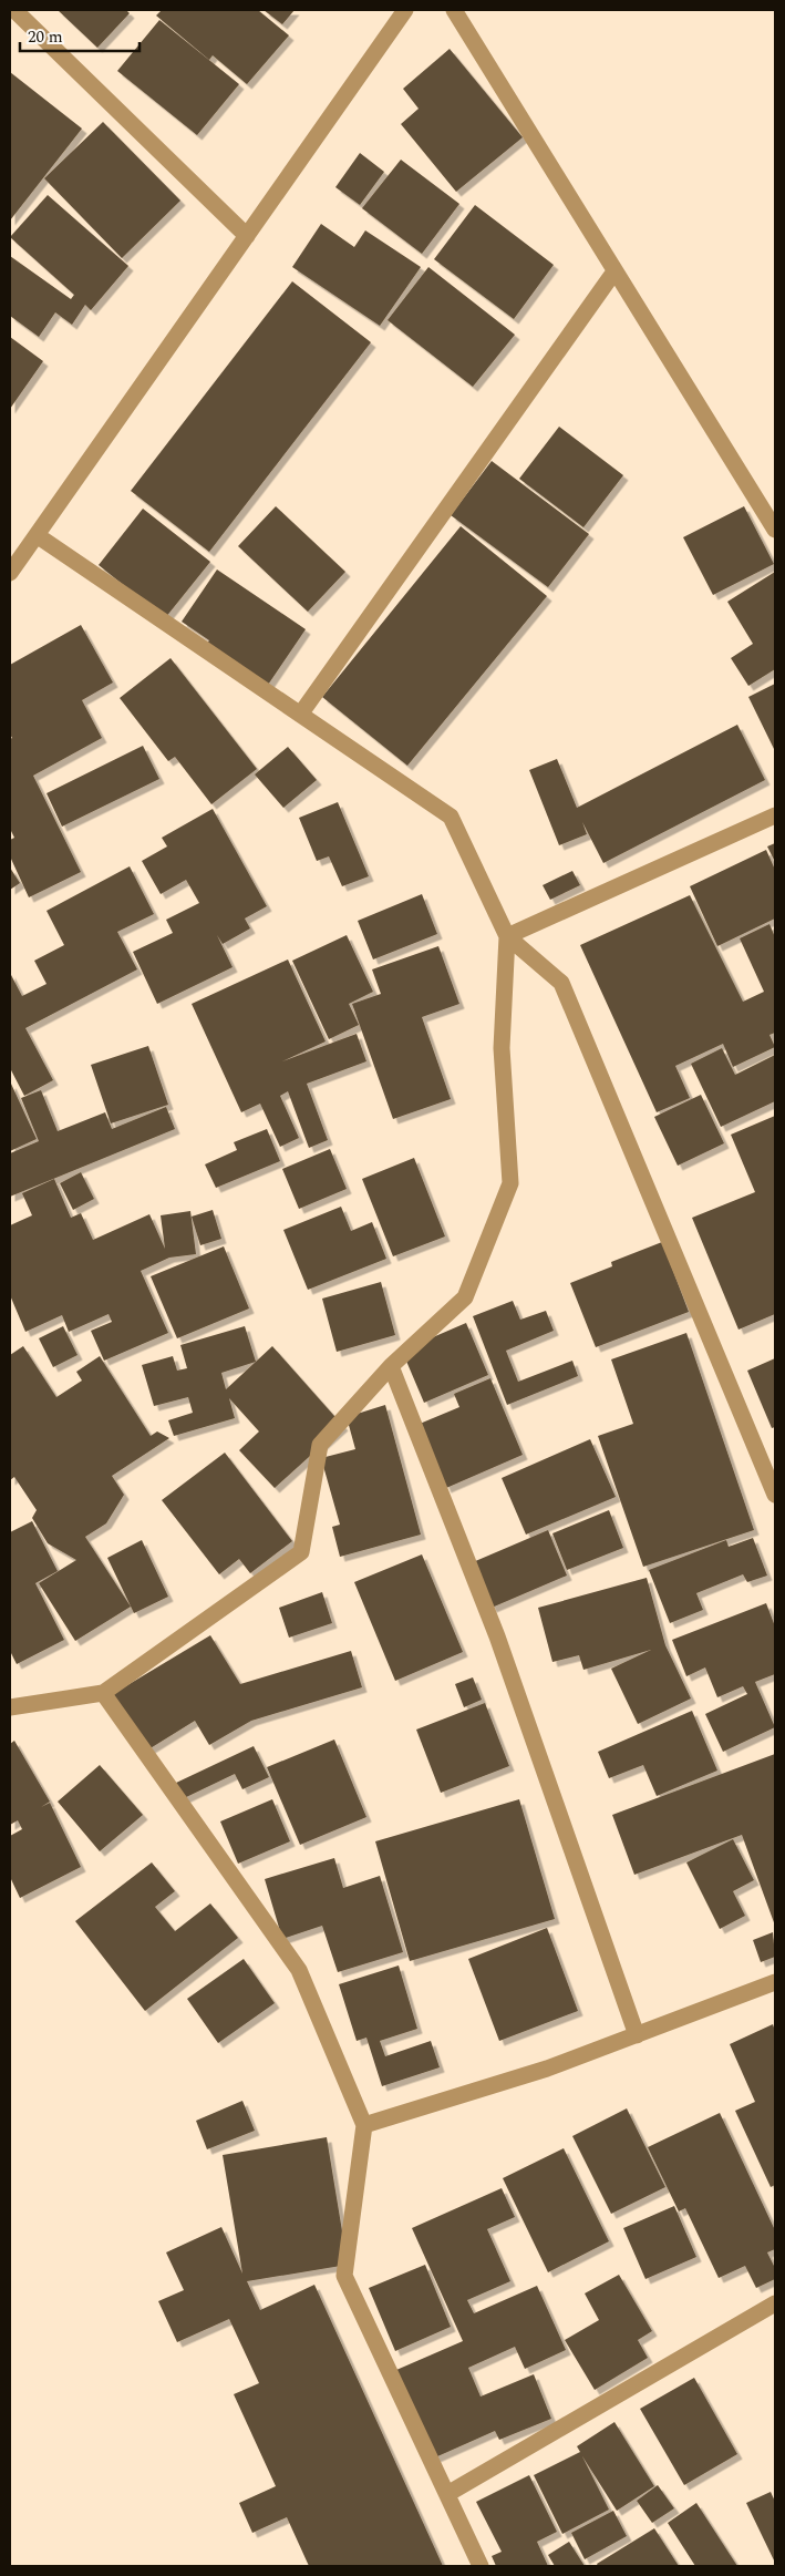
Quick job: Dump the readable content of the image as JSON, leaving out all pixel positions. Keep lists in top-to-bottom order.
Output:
{
  "scale_bar": "20 m"
}
